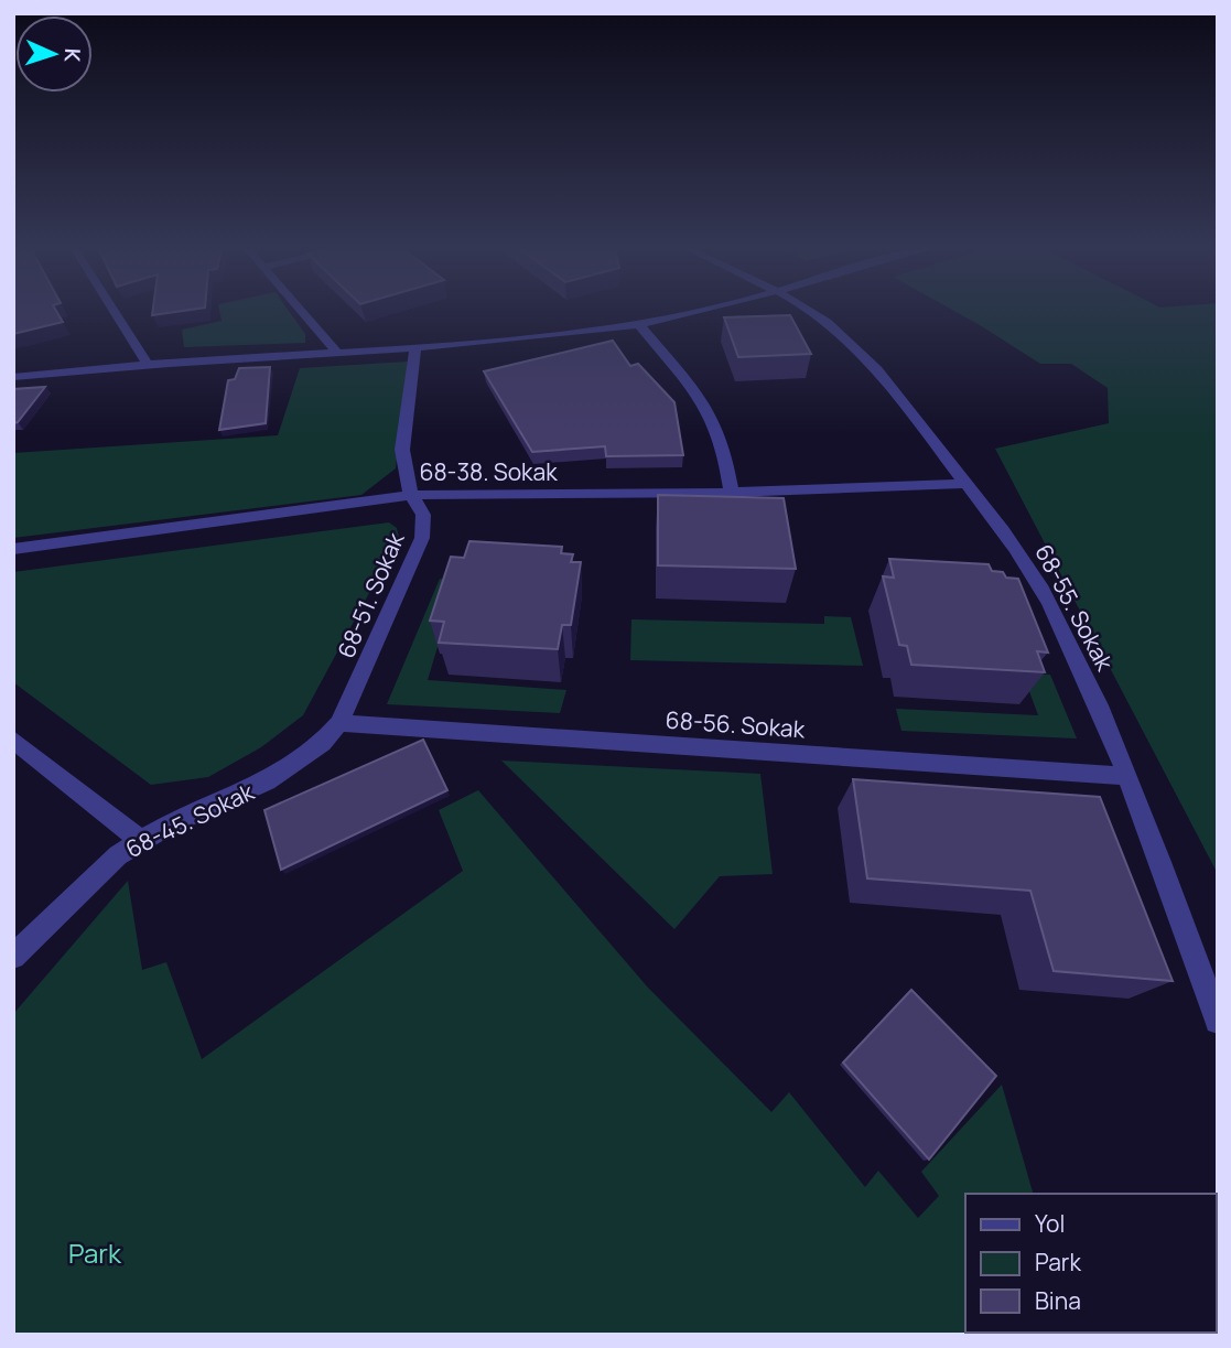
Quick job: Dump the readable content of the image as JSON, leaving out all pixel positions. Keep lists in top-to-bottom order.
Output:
{
  "streets": {
    "street": [
      "68-38. Sokak",
      "68-51. Sokak",
      "68-55. Sokak",
      "68-56. Sokak",
      "68-45. Sokak"
    ]
  },
  "crossings": [
    ["68-38. Sokak", "68-51. Sokak"],
    ["68-38. Sokak", "68-55. Sokak"],
    ["68-51. Sokak", "68-56. Sokak"],
    ["68-51. Sokak", "68-45. Sokak"],
    ["68-55. Sokak", "68-56. Sokak"],
    ["68-56. Sokak", "68-45. Sokak"]
  ],
  "parks": ["Park"],
  "legend": ["Yol", "Park", "Bina"],
  "north": "right"
}
